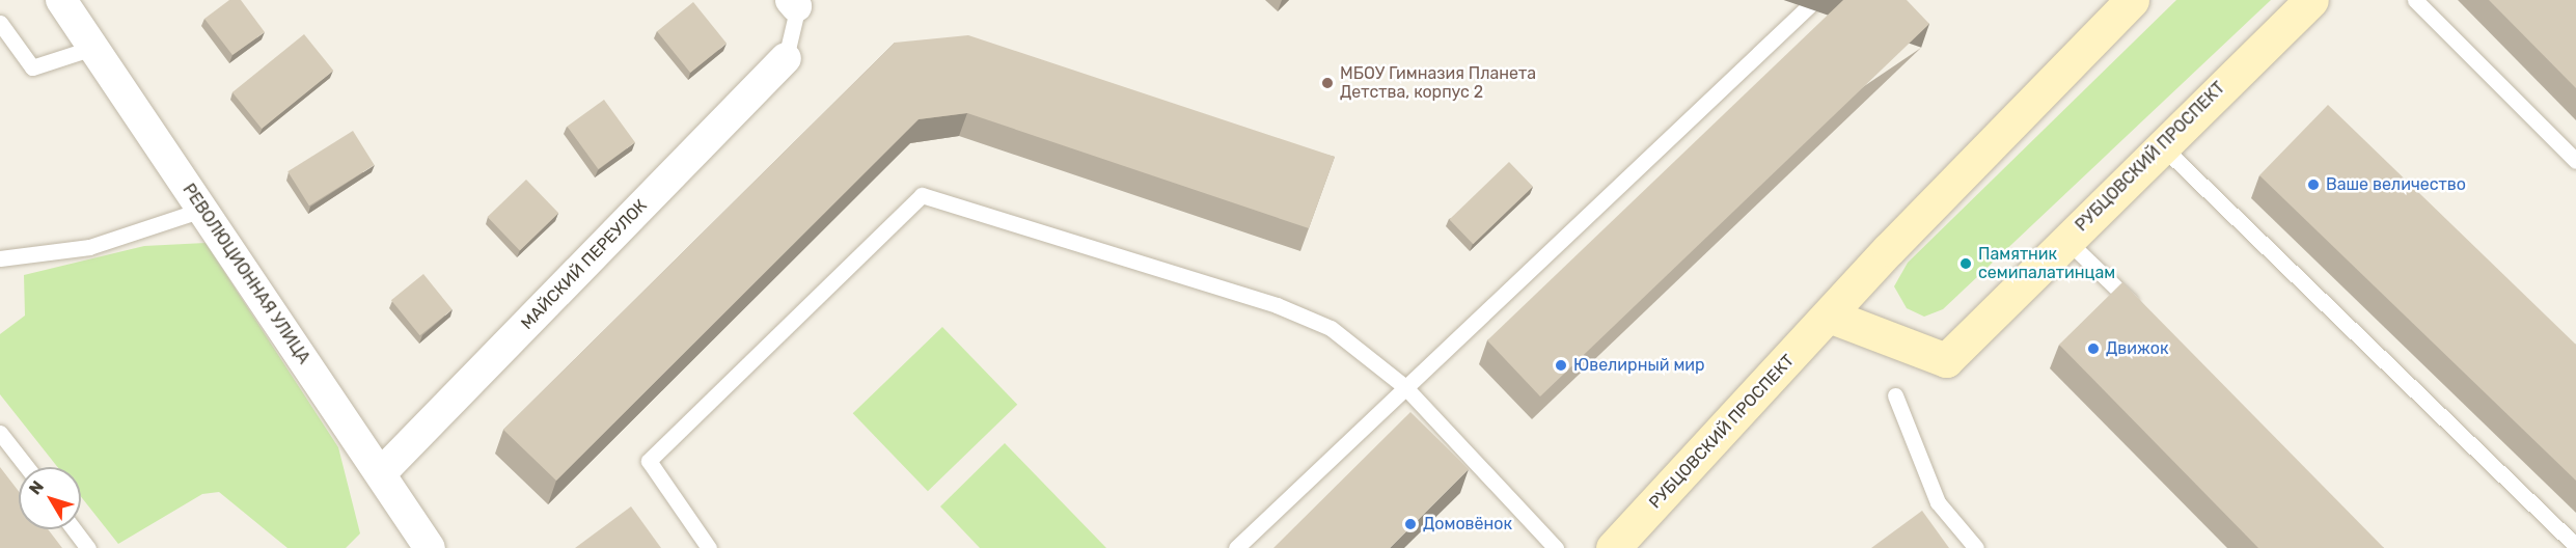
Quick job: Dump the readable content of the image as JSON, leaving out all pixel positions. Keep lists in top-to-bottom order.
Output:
{
  "streets": {
    "street": ["РУБЦОВСКИЙ ПРОСПЕКТ", "МАЙСКИЙ ПЕРЕУЛОК", "РЕВОЛЮЦИОННАЯ УЛИЦА"]
  },
  "crossings": [
    ["МАЙСКИЙ ПЕРЕУЛОК", "РЕВОЛЮЦИОННАЯ УЛИЦА"]
  ],
  "places": [
    "МБОУ Гимназия Планета Детства, корпус 2",
    "Ваше величество",
    "Памятник семипалатинцам",
    "Движок",
    "Ювелирный мир",
    "Домовёнок"
  ],
  "north": "top left"
}
